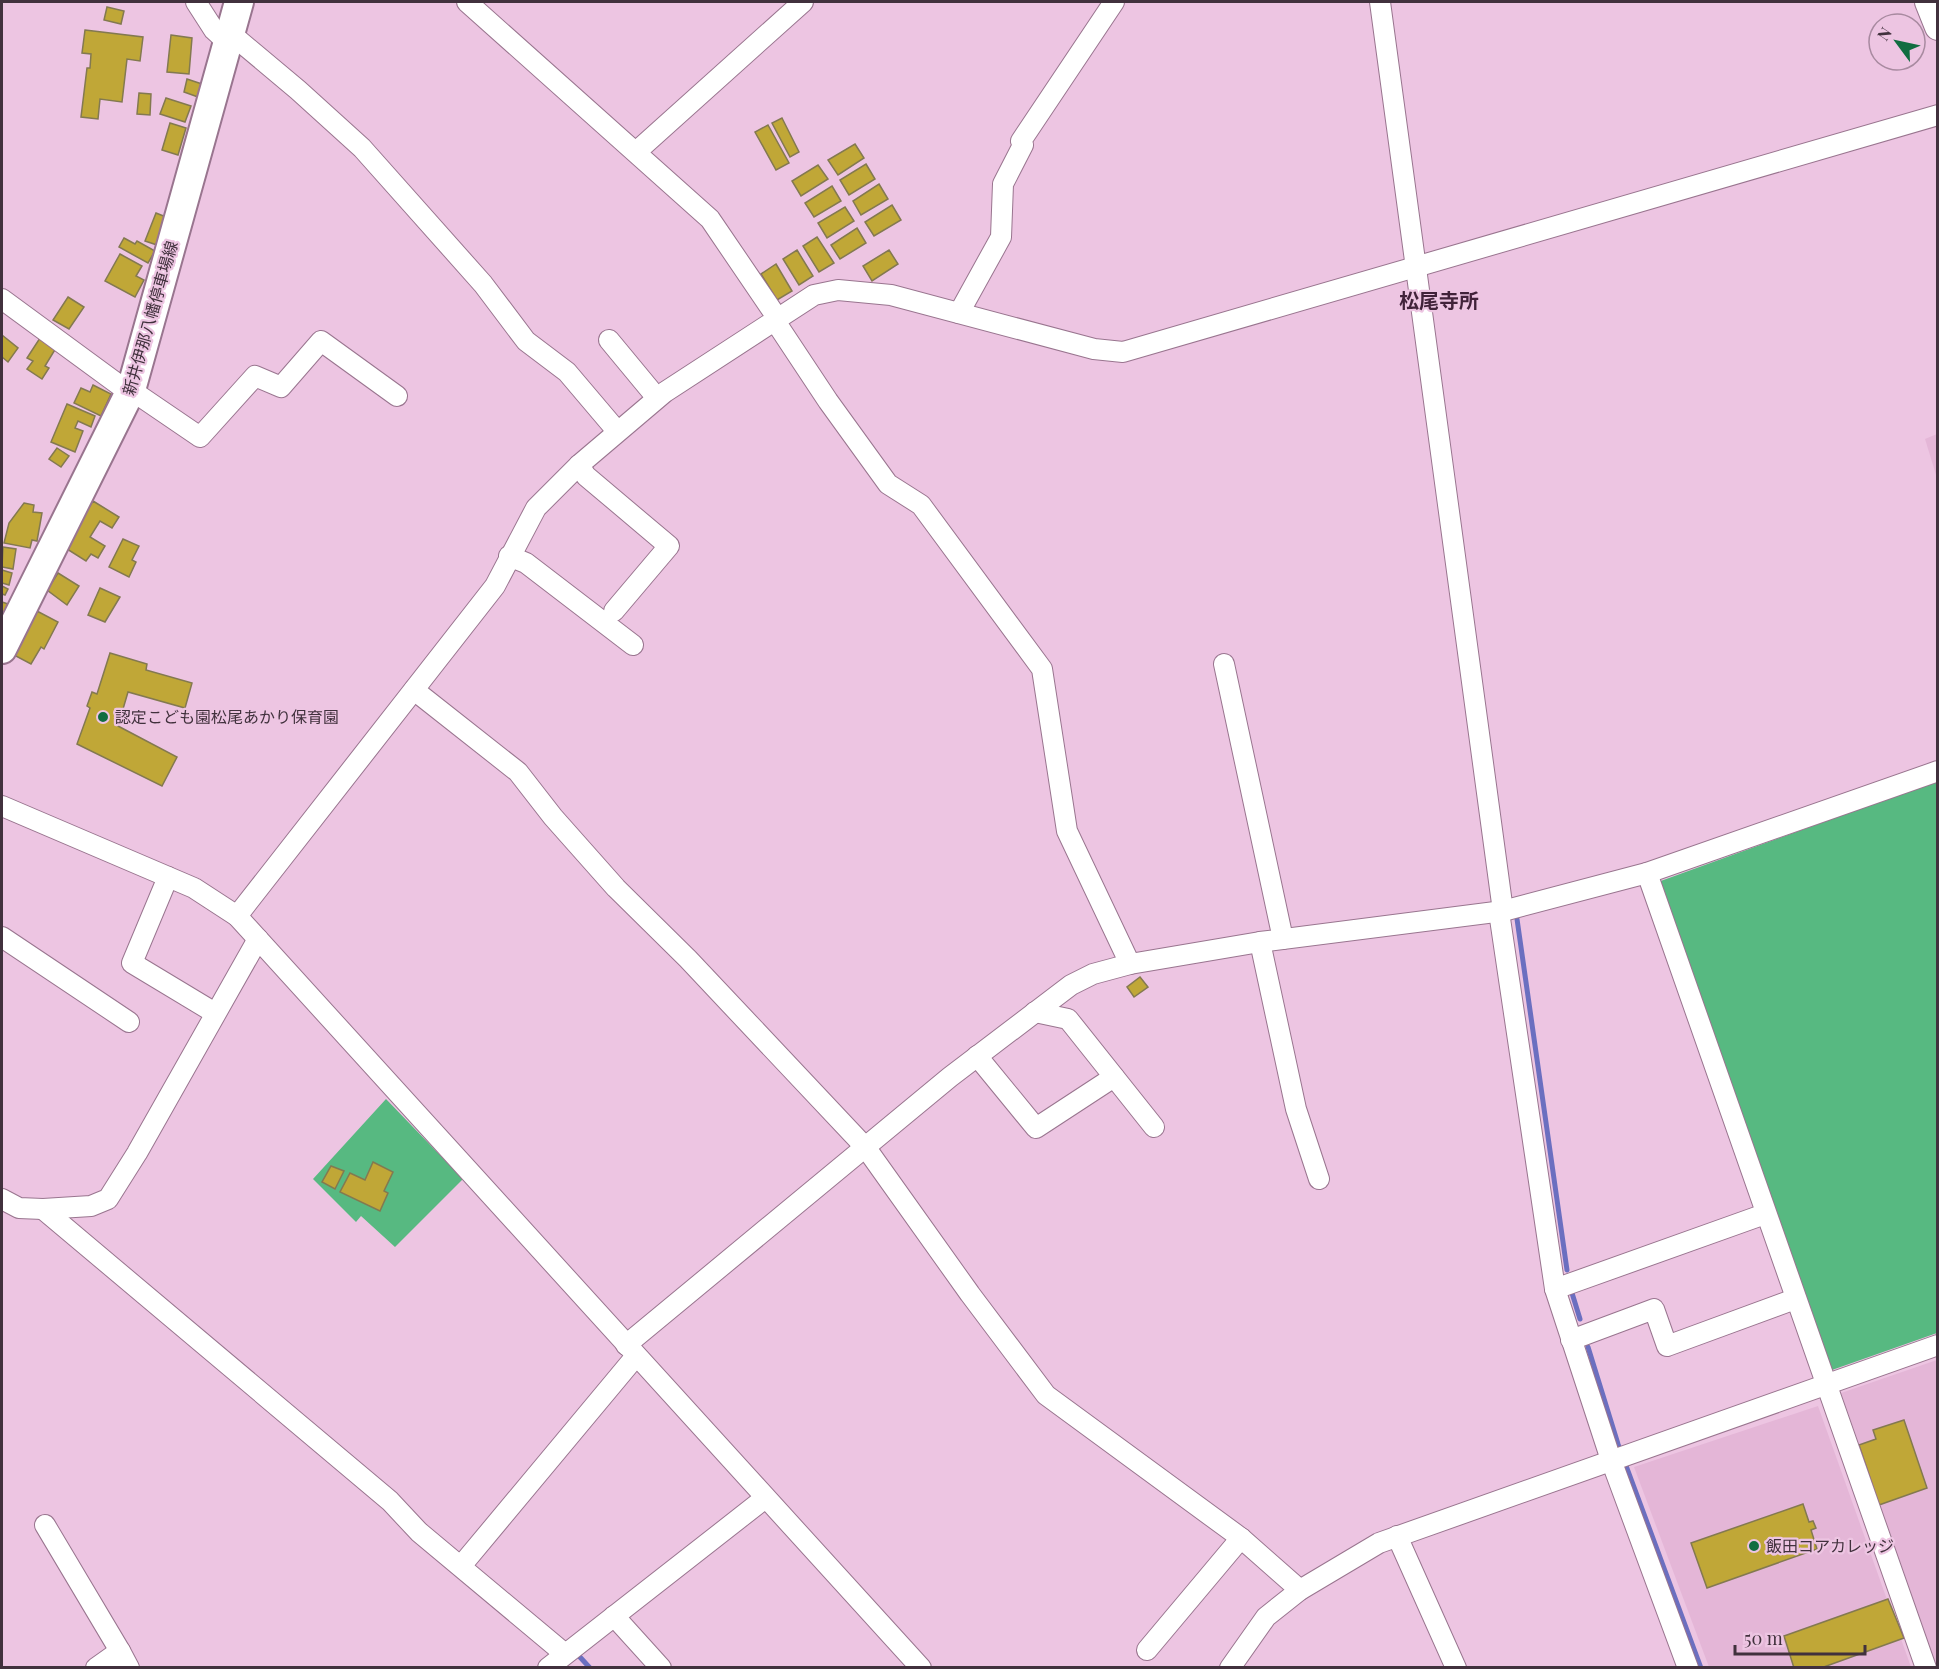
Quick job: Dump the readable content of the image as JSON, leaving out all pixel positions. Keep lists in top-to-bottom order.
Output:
{
  "streets": {
    "main road": ["新井伊那八幡停車場線"]
  },
  "districts": ["松尾寺所"],
  "places": ["認定こども園松尾あかり保育園", "飯田コアカレッジ"],
  "scale_bar": "50 m",
  "north": "top left"
}
